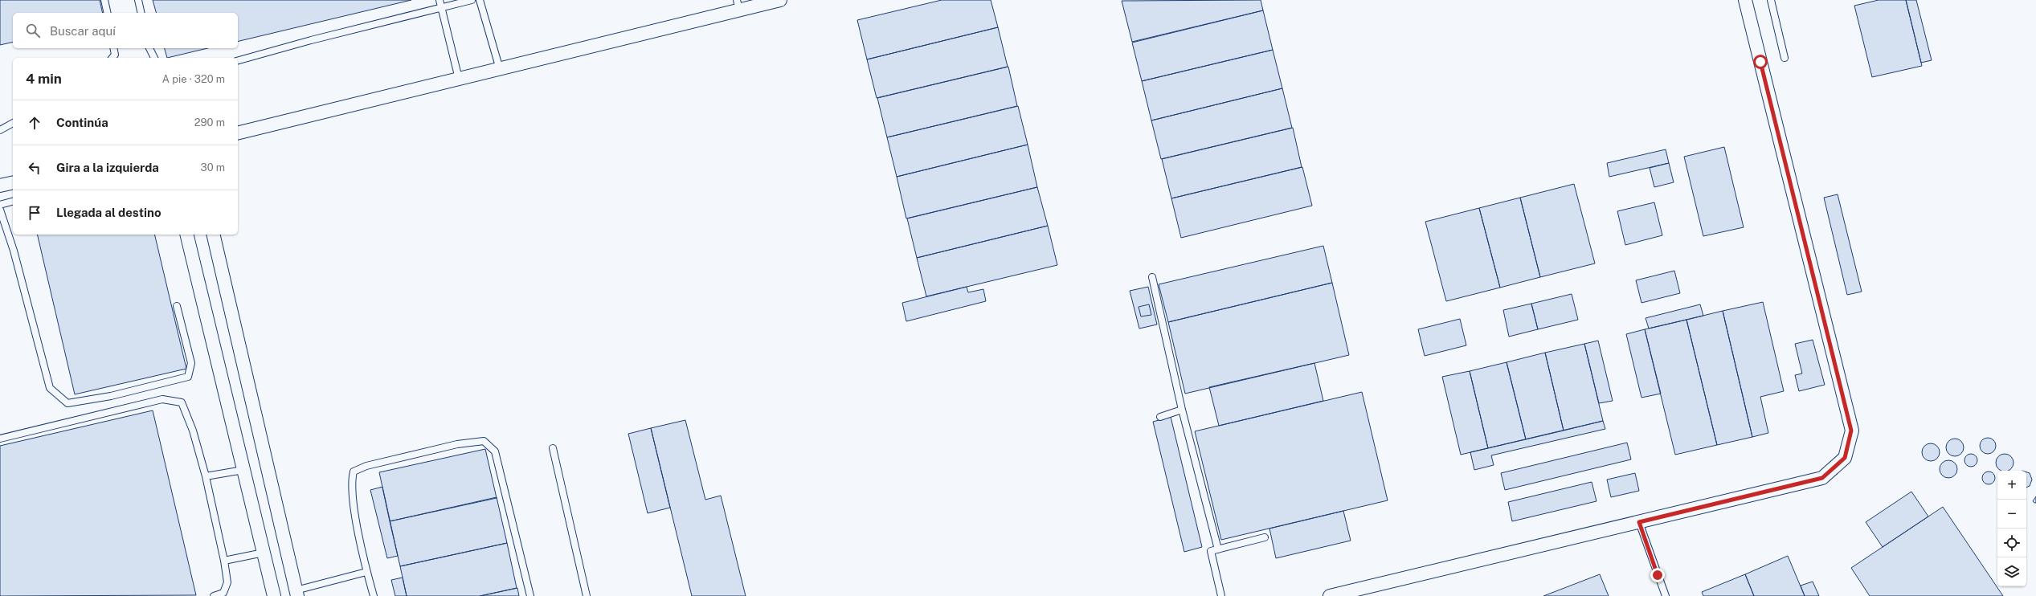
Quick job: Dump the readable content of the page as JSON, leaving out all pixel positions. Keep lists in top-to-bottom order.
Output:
{
  "page": {
    "search": "Buscar aquí",
    "heading": ["4 min", "A pie · 320 m"],
    "list": [
      ["Continúa", "290 m"],
      ["Gira a la izquierda", "30 m"],
      "Llegada al destino"
    ],
    "map_buttons": ["+", "−"]
  }
}
